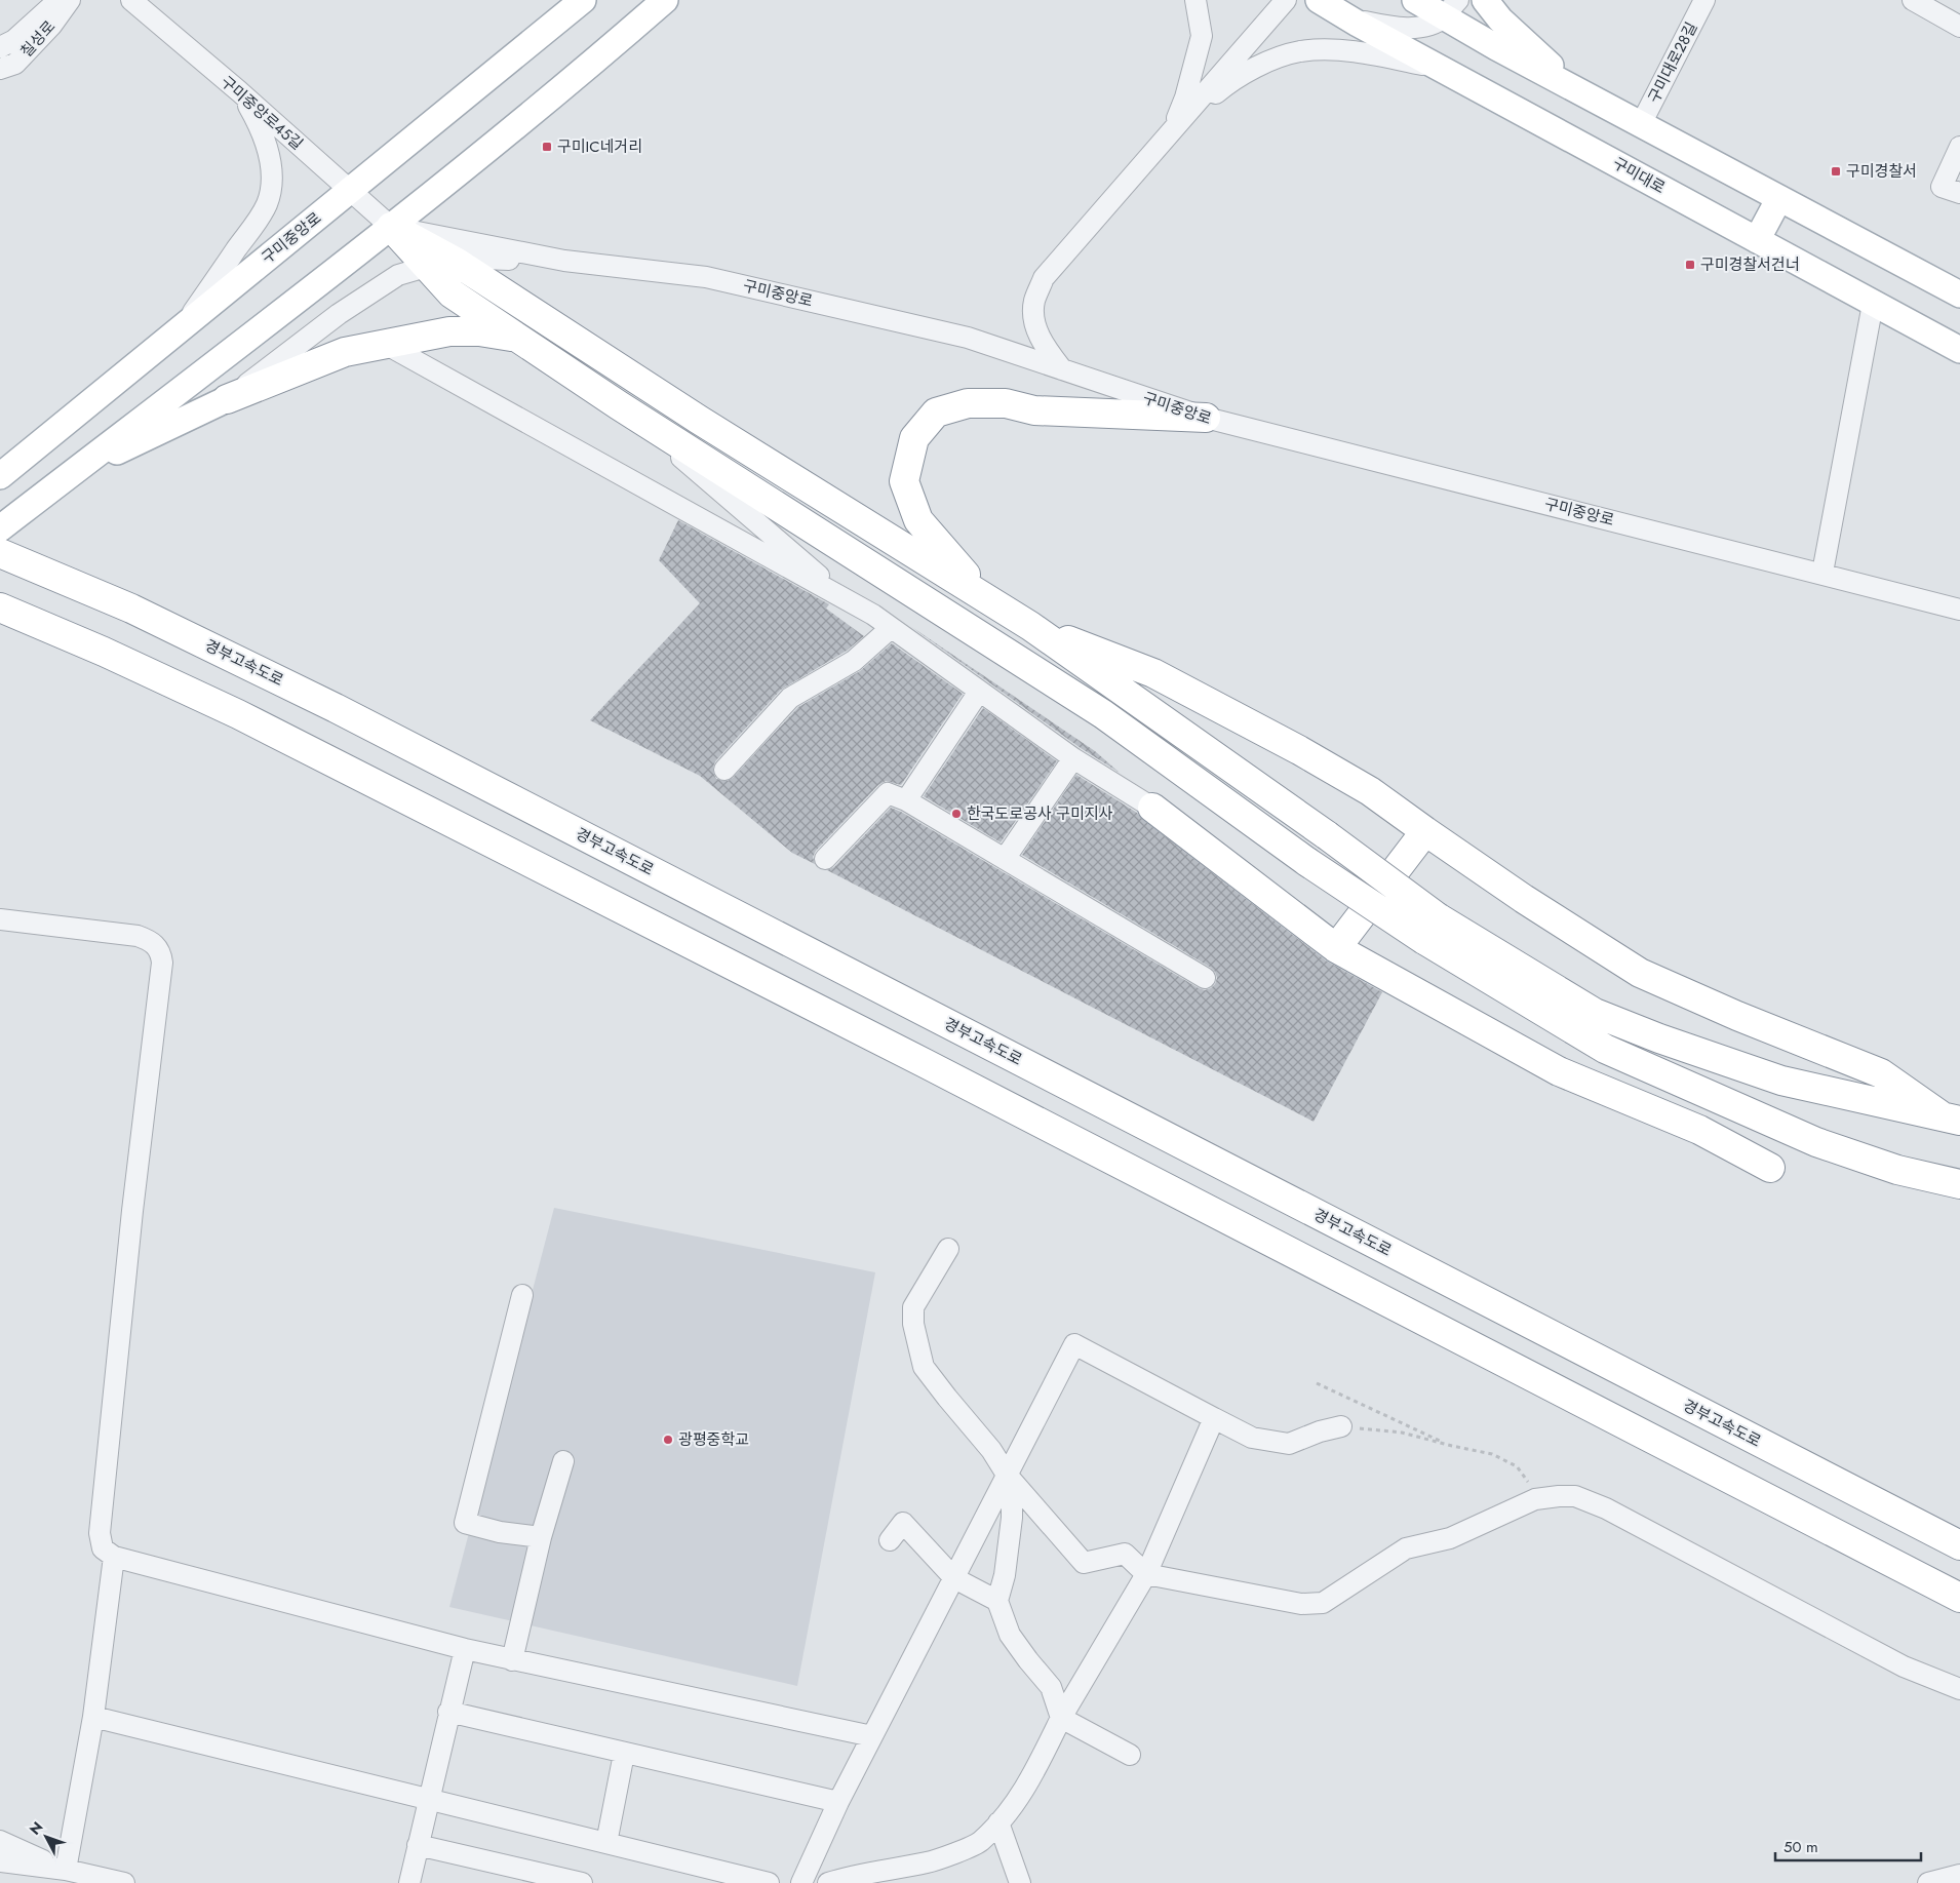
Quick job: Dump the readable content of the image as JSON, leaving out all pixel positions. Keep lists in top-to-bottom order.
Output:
{
  "streets": {
    "highway": ["경부고속도로"],
    "main road": ["구미대로", "구미중앙로"],
    "street": ["칠성로", "구미대로28길", "구미중앙로45길"]
  },
  "crossings": [
    ["구미중앙로45길", "구미중앙로"]
  ],
  "places": {
    "transit": ["구미IC네거리", "구미경찰서", "구미경찰서건너"],
    "other": ["한국도로공사 구미지사", "광평중학교"]
  },
  "scale_bar": "50 m",
  "north": "top left"
}
